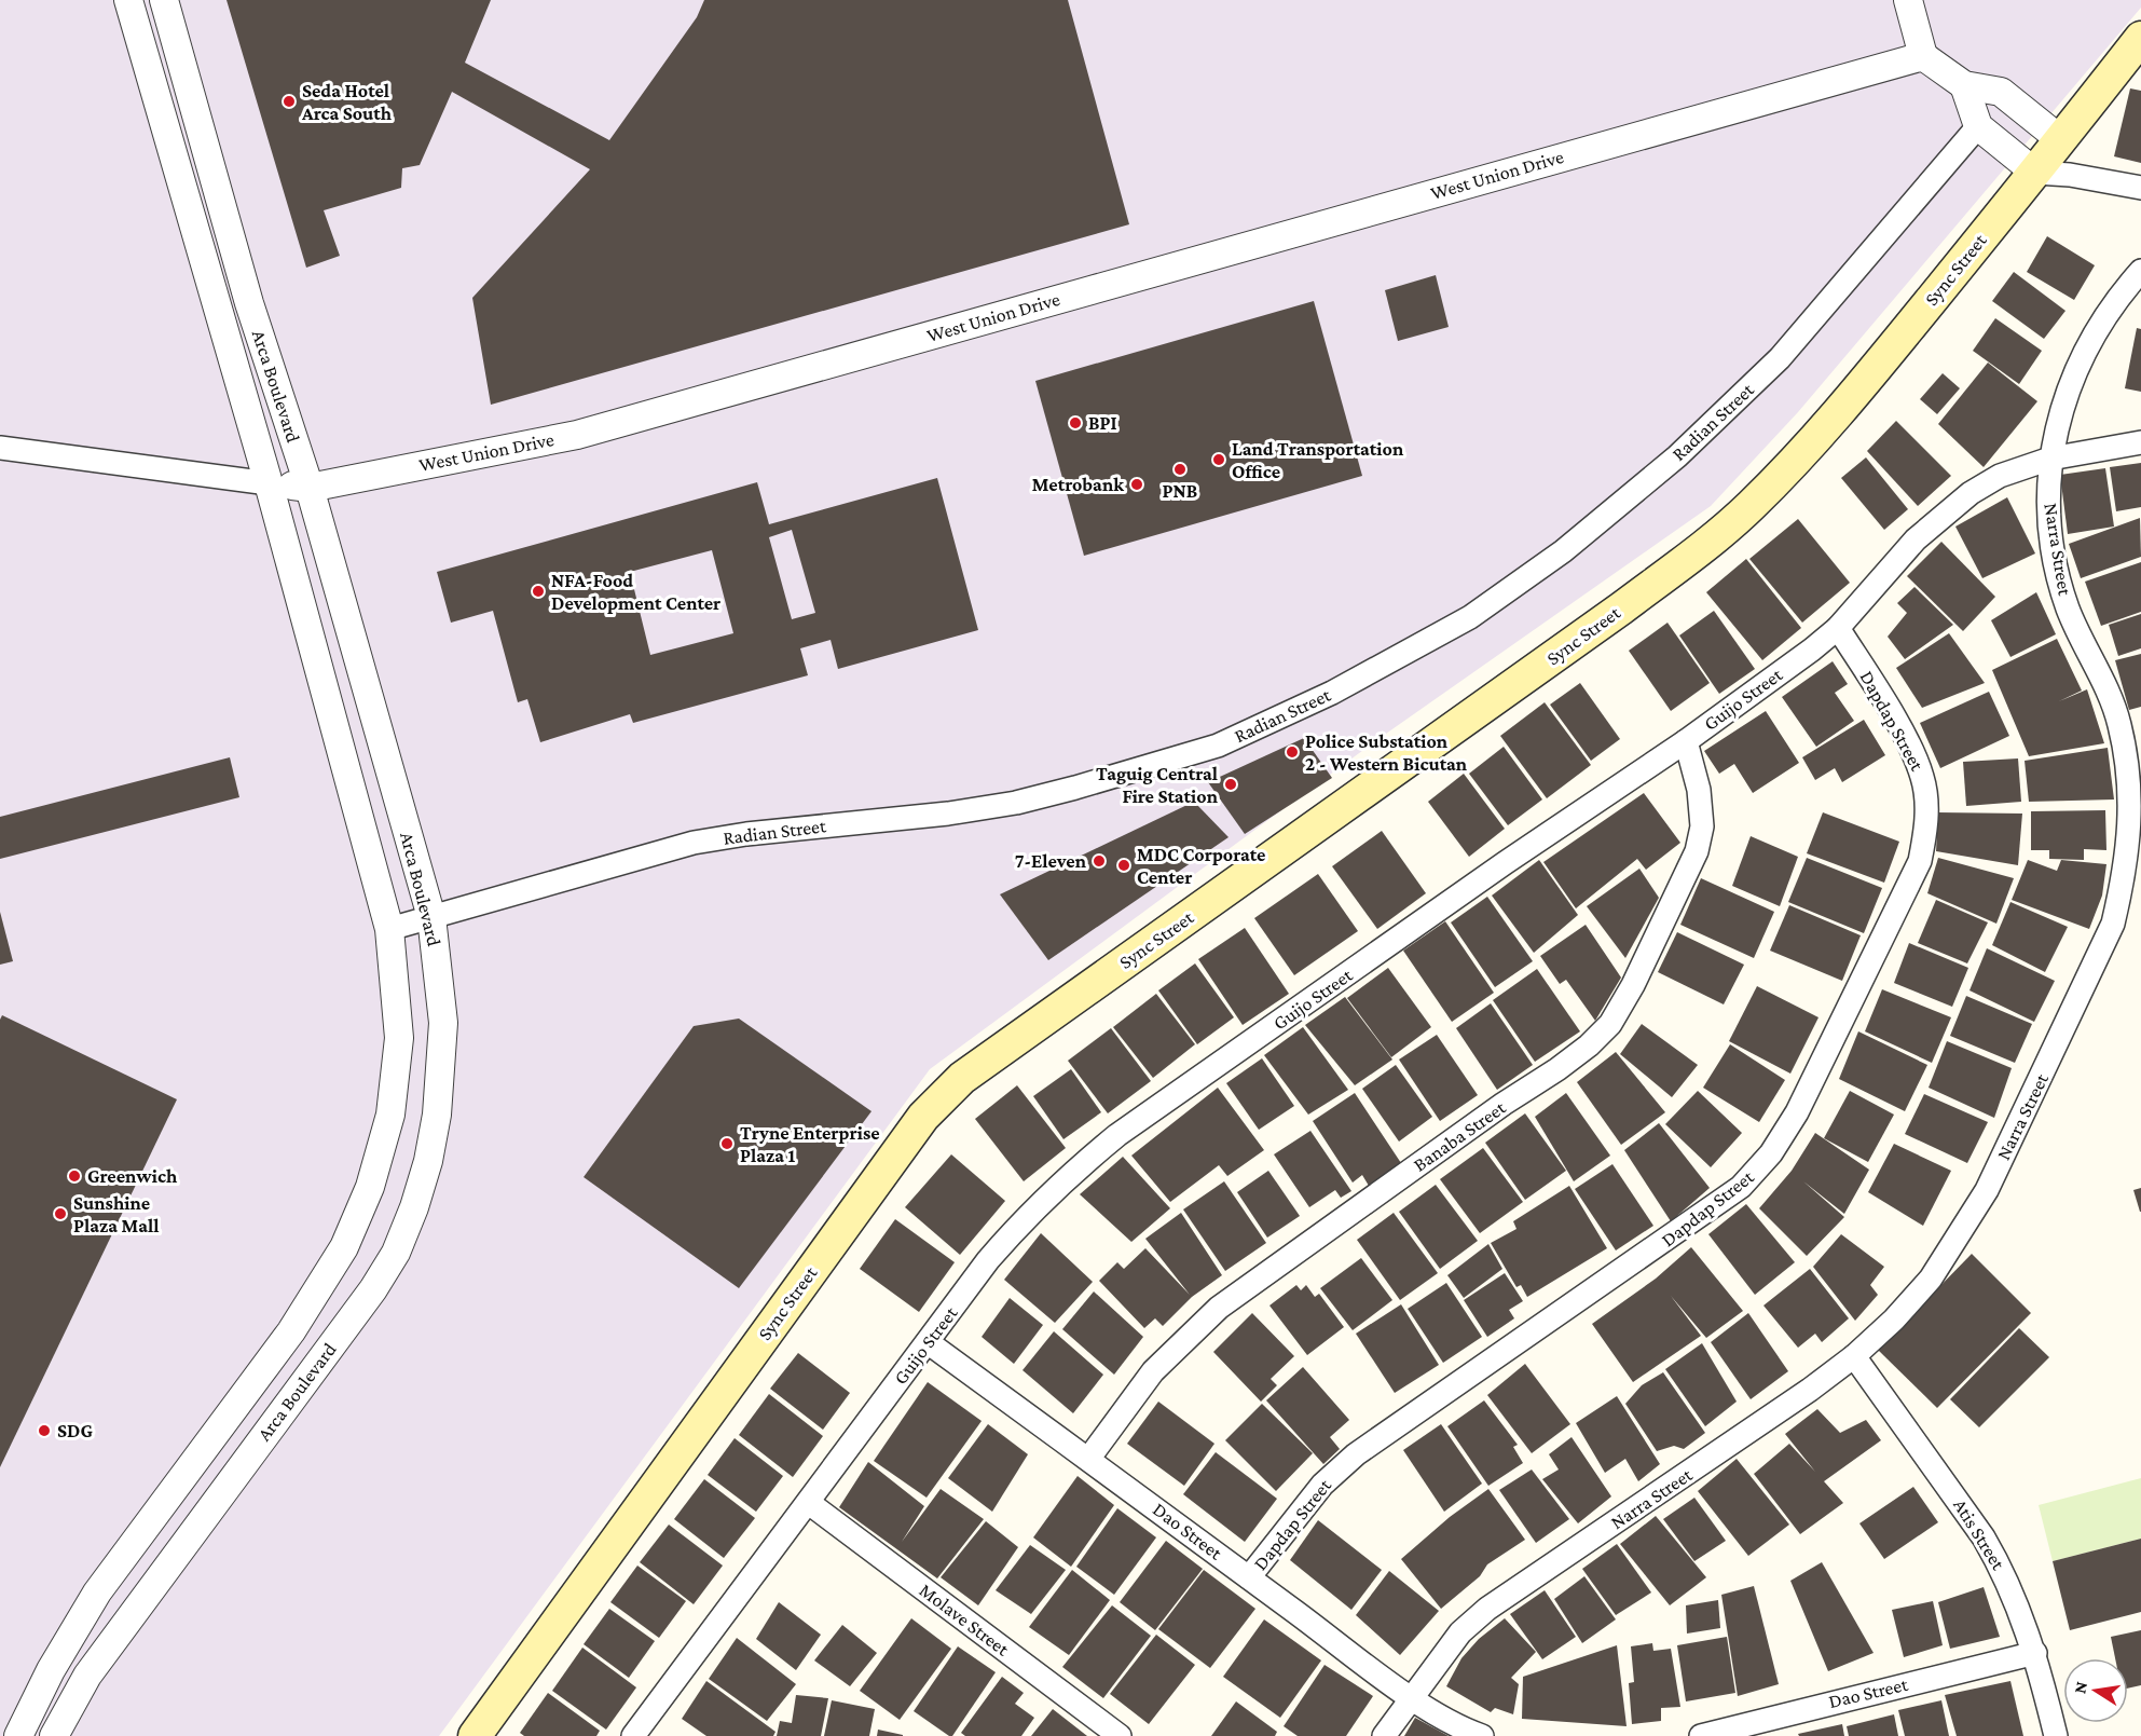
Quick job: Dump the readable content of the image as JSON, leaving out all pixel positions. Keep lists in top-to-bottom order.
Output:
{
  "streets": {
    "main road": ["Sync Street"],
    "street": [
      "West Union Drive",
      "Arca Boulevard",
      "Radian Street",
      "Narra Street",
      "Guijo Street",
      "Dapdap Street",
      "Banaba Street",
      "Dao Street",
      "Atis Street",
      "Molave Street"
    ]
  },
  "crossings": [
    ["West Union Drive", "Arca Boulevard"],
    ["Arca Boulevard", "Radian Street"],
    ["Narra Street", "Guijo Street"],
    ["Narra Street", "Dao Street"],
    ["Narra Street", "Atis Street"],
    ["Guijo Street", "Dapdap Street"],
    ["Guijo Street", "Banaba Street"],
    ["Guijo Street", "Dao Street"],
    ["Guijo Street", "Molave Street"],
    ["Dapdap Street", "Dao Street"],
    ["Banaba Street", "Dao Street"],
    ["Dao Street", "Atis Street"]
  ],
  "places": [
    "Seda Hotel Arca South",
    "BPI",
    "Land Transportation Office",
    "PNB",
    "Metrobank",
    "NFA-Food Development Center",
    "Police Substation 2 - Western Bicutan",
    "Taguig Central Fire Station",
    "7-Eleven",
    "MDC Corporate Center",
    "Tryne Enterprise Plaza 1",
    "Greenwich",
    "Sunshine Plaza Mall",
    "SDG"
  ],
  "north": "left"
}
